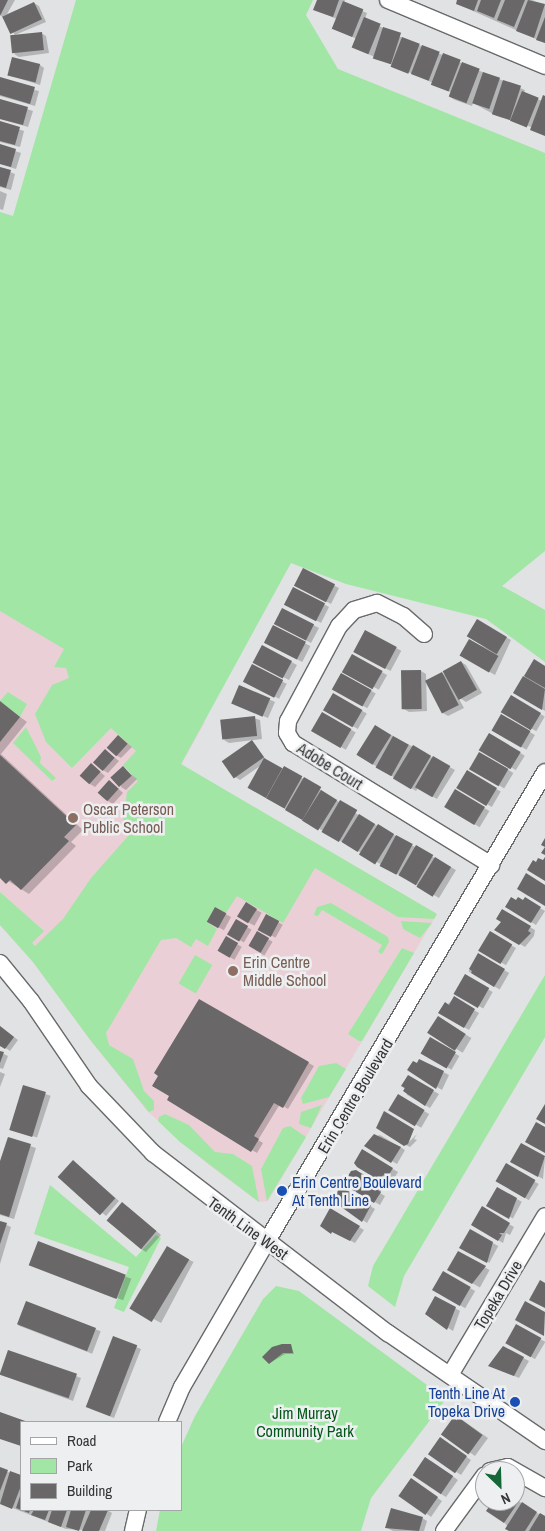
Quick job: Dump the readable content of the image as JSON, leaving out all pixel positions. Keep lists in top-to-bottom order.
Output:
{
  "streets": {
    "street": [
      "Adobe Court",
      "Erin Centre Boulevard",
      "Tenth Line West",
      "Topeka Drive"
    ]
  },
  "crossings": [
    ["Adobe Court", "Erin Centre Boulevard"],
    ["Erin Centre Boulevard", "Tenth Line West"],
    ["Tenth Line West", "Topeka Drive"]
  ],
  "parks": ["Jim Murray Community Park"],
  "places": [
    "Oscar Peterson Public School",
    "Erin Centre Middle School",
    "Erin Centre Boulevard At Tenth Line",
    "Tenth Line At Topeka Drive"
  ],
  "legend": ["Road", "Park", "Building"],
  "north": "bottom right"
}
